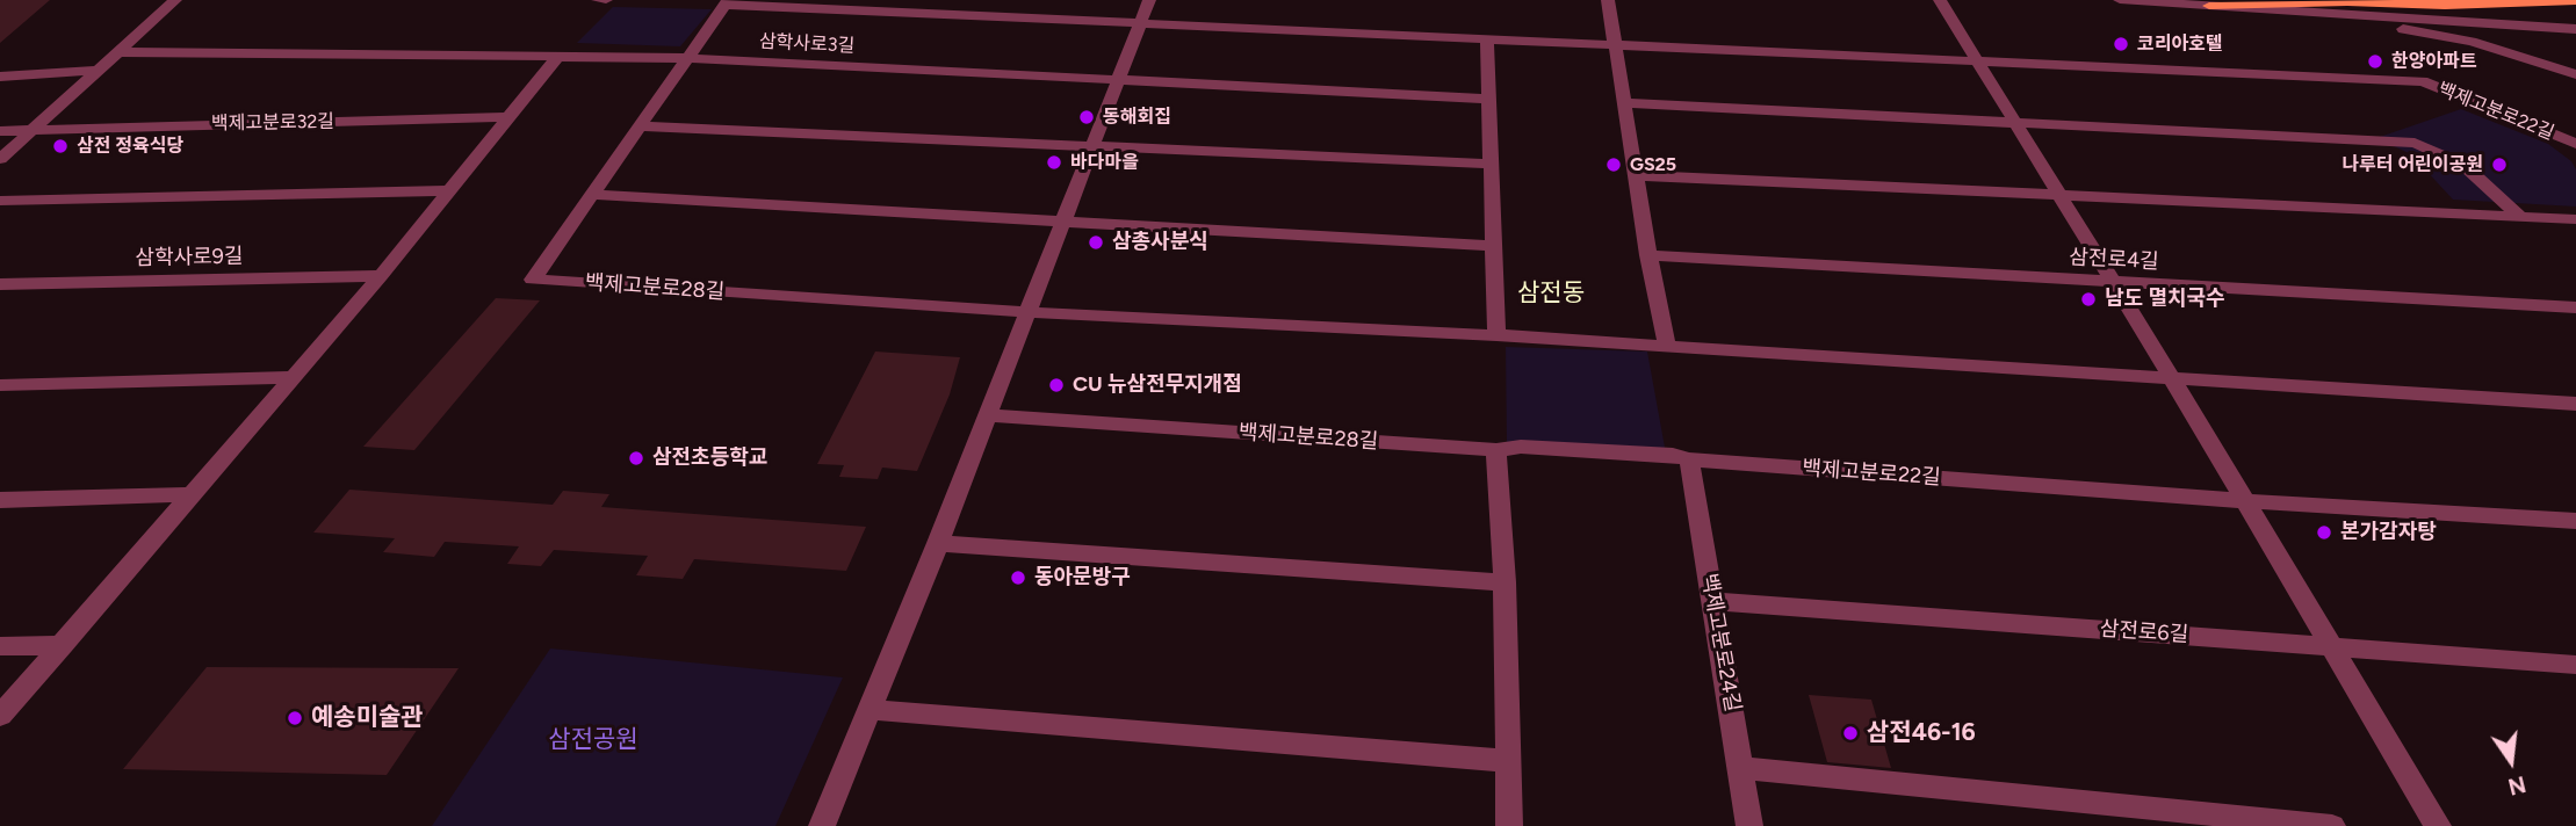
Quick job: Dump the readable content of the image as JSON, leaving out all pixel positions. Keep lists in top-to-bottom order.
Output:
{
  "streets": {
    "street": [
      "삼학사로3길",
      "백제고분로22길",
      "백제고분로32길",
      "삼학사로9길",
      "삼전로4길",
      "백제고분로28길",
      "삼전로6길",
      "백제고분로24길"
    ]
  },
  "crossings": [
    ["삼학사로3길", "백제고분로28길"],
    ["백제고분로22길", "백제고분로28길"],
    ["백제고분로22길", "백제고분로24길"],
    ["삼전로6길", "백제고분로24길"]
  ],
  "districts": ["삼전동"],
  "parks": ["삼전공원"],
  "places": [
    "코리아호텔",
    "한양아파트",
    "동해회집",
    "삼전 정육식당",
    "바다마을",
    "GS25",
    "나루터 어린이공원",
    "삼총사분식",
    "남도 멸치국수",
    "CU 뉴삼전무지개점",
    "삼전초등학교",
    "본가감자탕",
    "동아문방구",
    "예송미술관",
    "삼전46-16"
  ],
  "north": "bottom"
}
